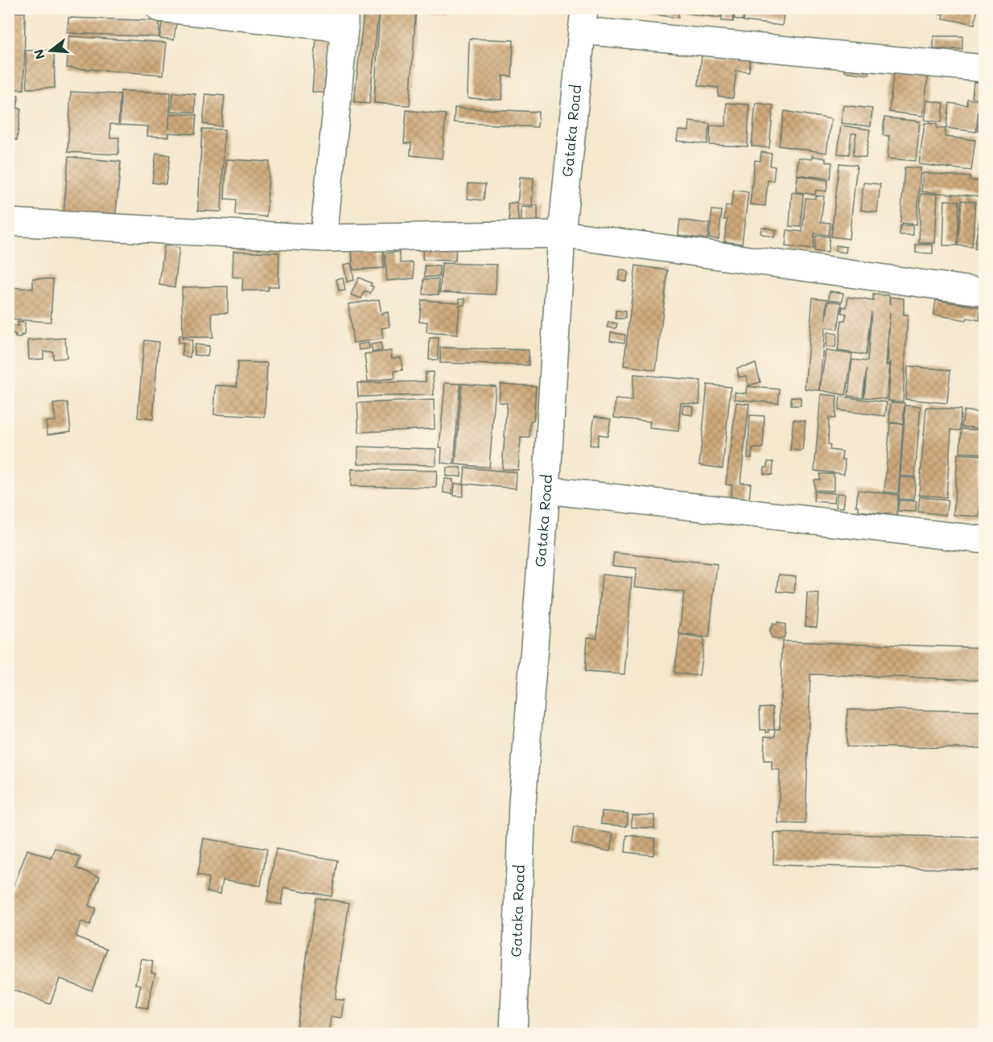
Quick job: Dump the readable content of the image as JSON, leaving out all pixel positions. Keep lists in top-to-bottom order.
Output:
{
  "streets": {
    "street": ["Gataka Road"]
  },
  "north": "left"
}
